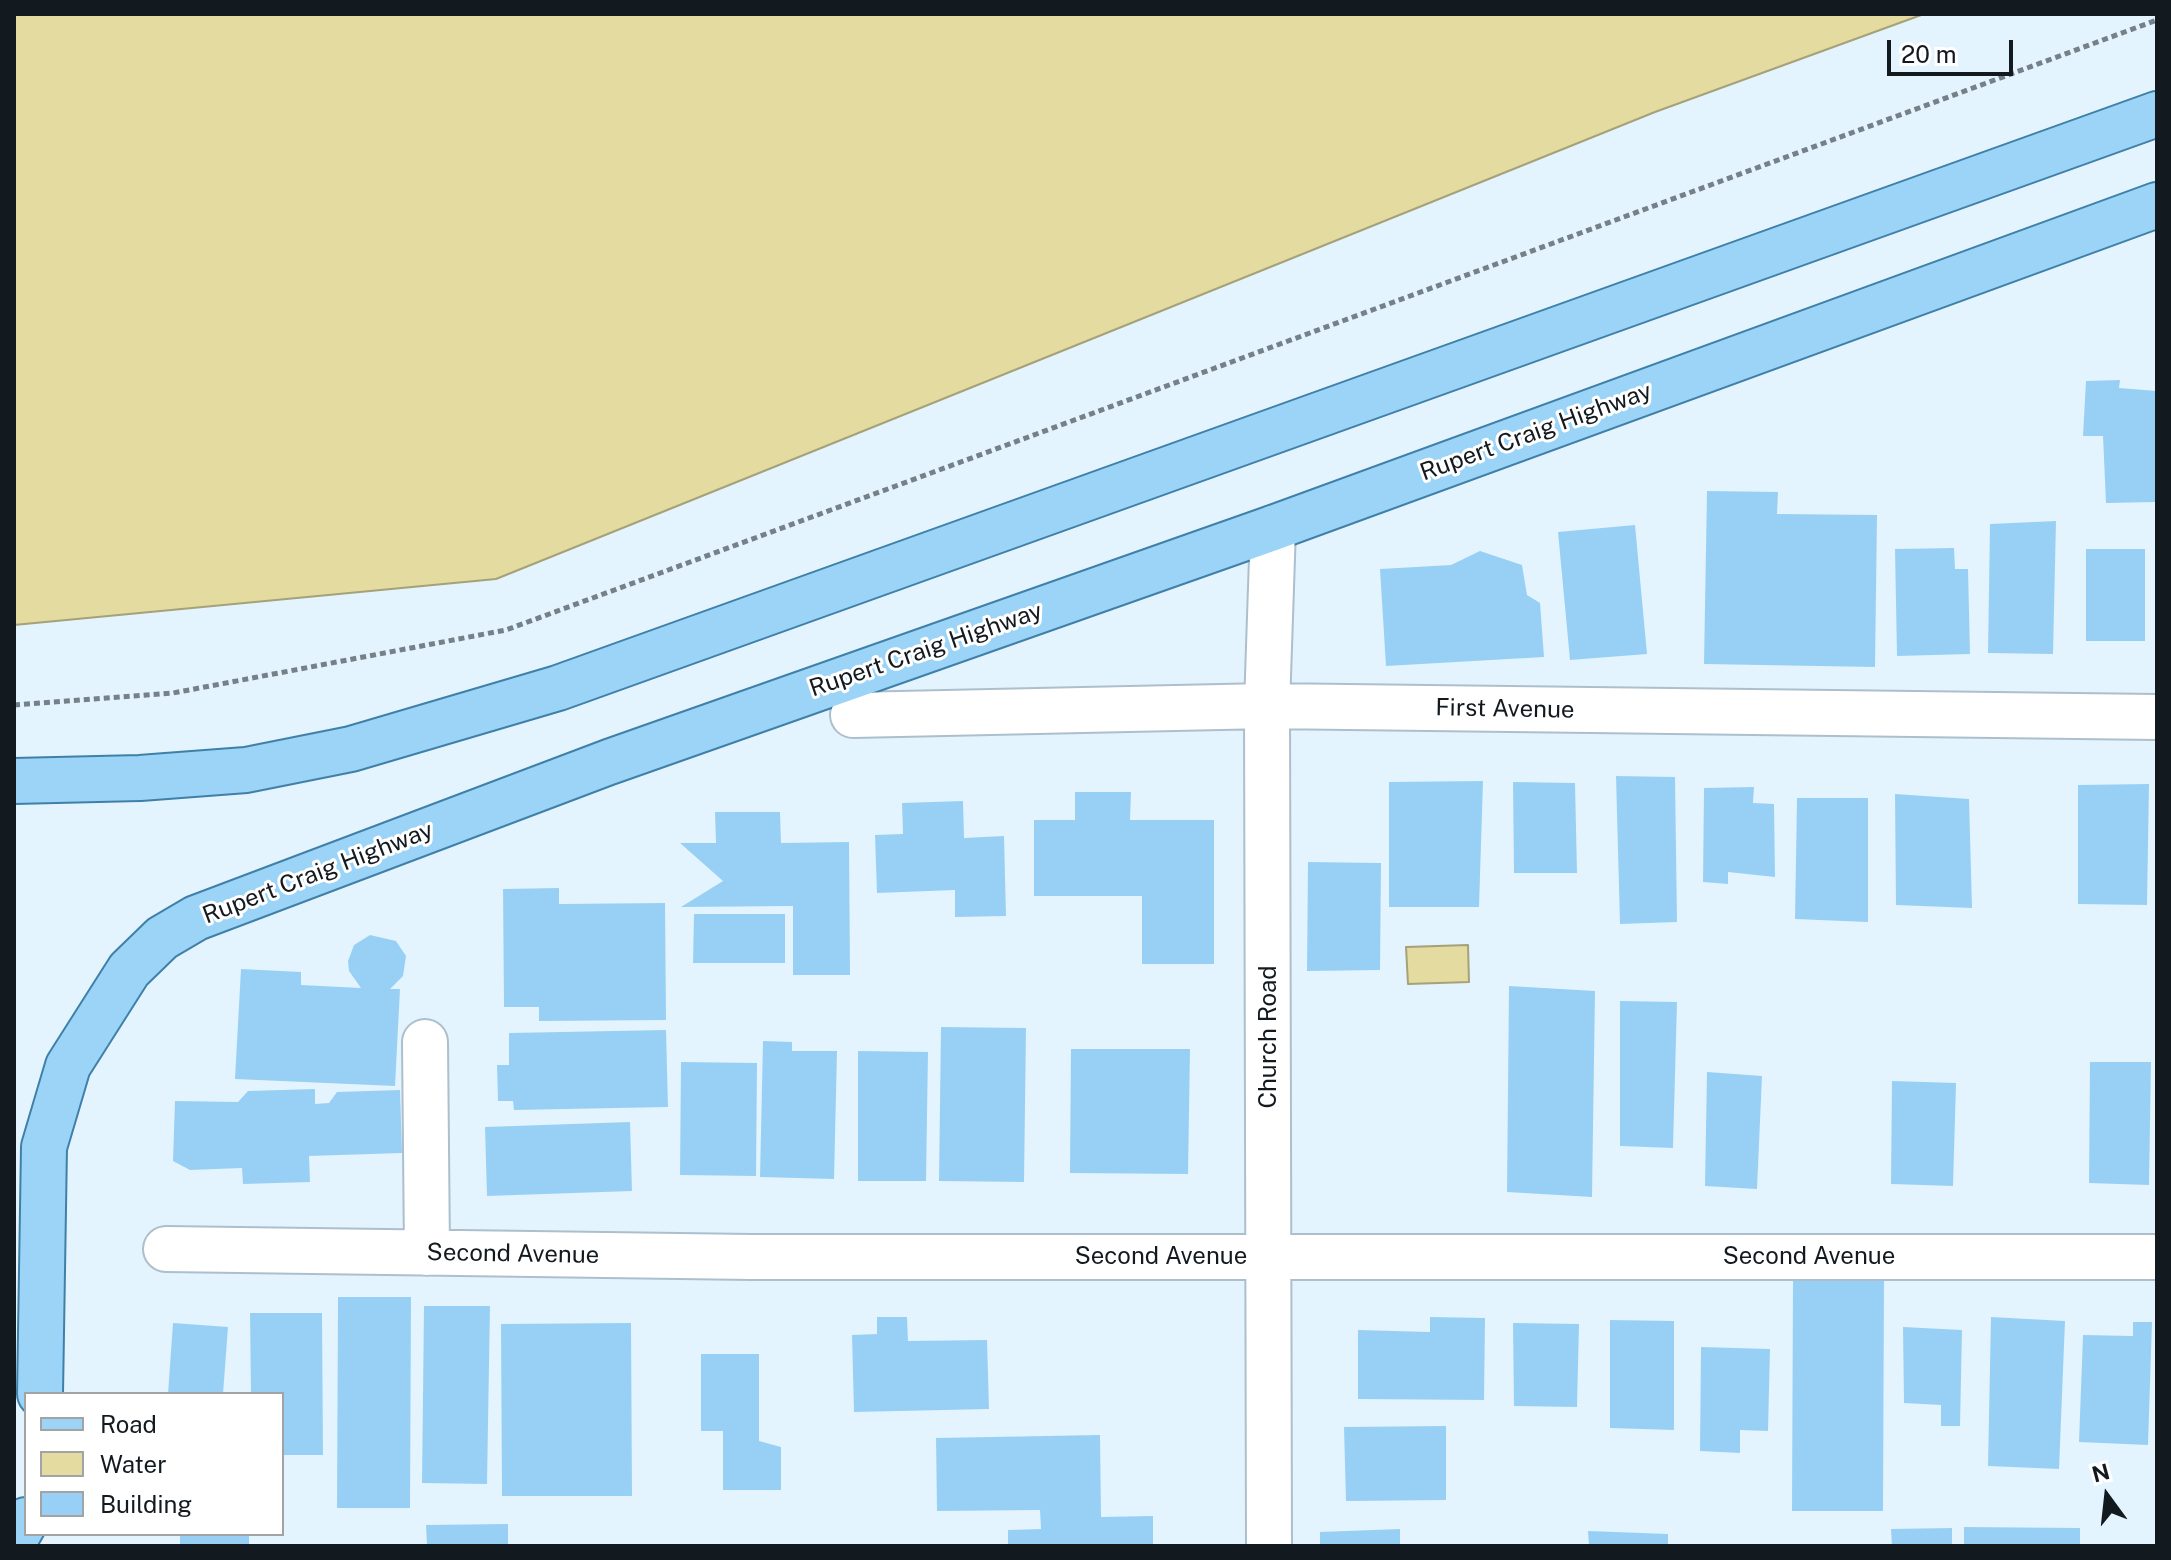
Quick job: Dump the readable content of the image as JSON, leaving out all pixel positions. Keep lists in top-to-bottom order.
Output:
{
  "streets": {
    "main road": ["Rupert Craig Highway"],
    "street": ["First Avenue", "Church Road", "Second Avenue"]
  },
  "crossings": [
    ["Rupert Craig Highway", "Church Road"],
    ["First Avenue", "Church Road"],
    ["Church Road", "Second Avenue"]
  ],
  "legend": ["Road", "Water", "Building"],
  "scale_bar": "20 m",
  "north": "top"
}
